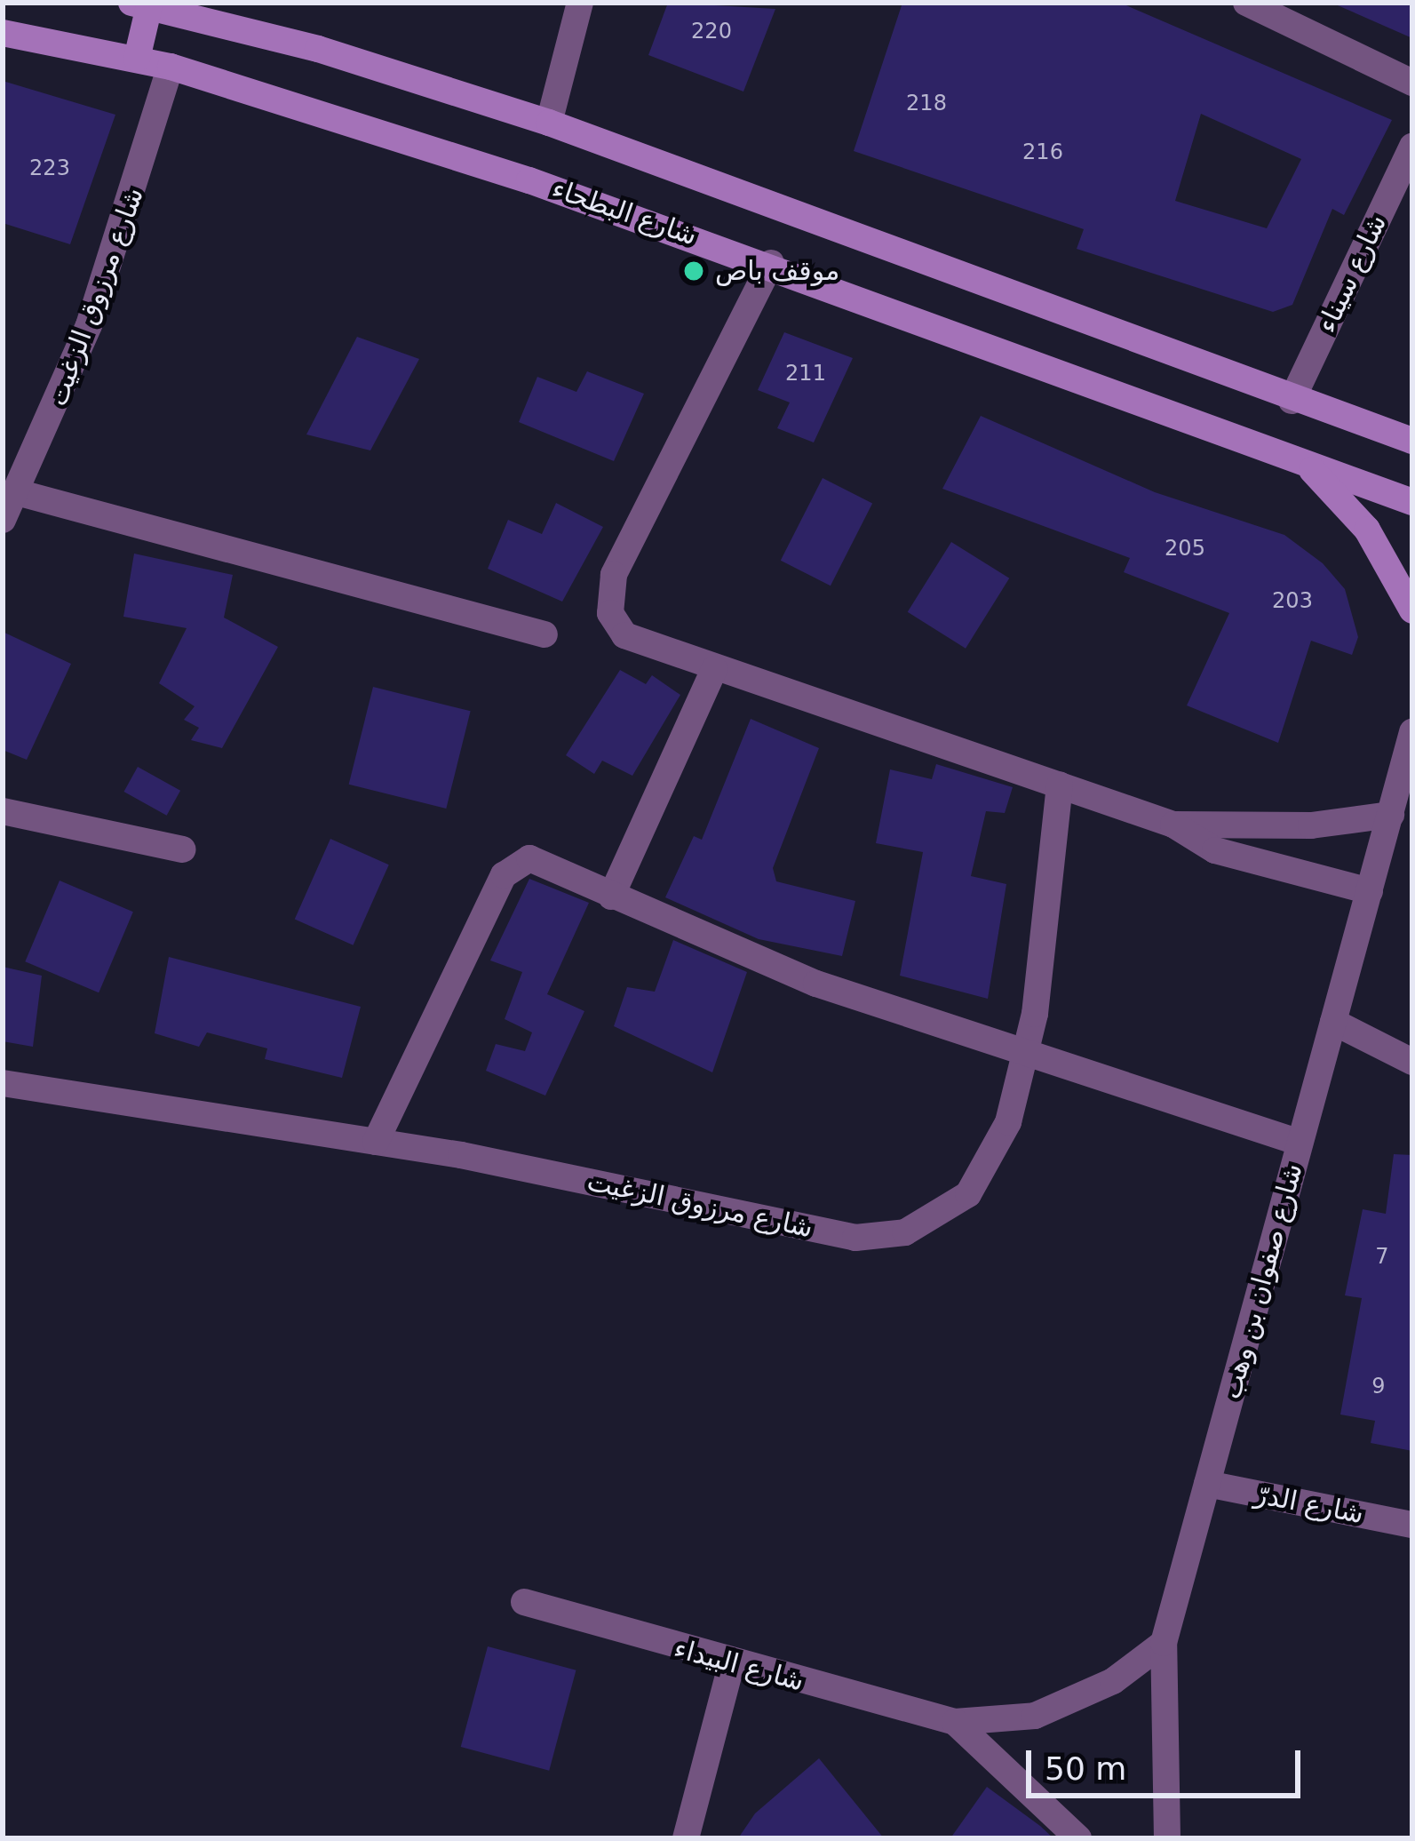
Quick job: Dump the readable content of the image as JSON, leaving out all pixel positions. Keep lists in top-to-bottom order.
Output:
{
  "streets": {
    "street": [
      "شارع البطحاء",
      "شارع سيناء",
      "شارع مرزوق الزغيت",
      "شارع صفوان بن وهب",
      "شارع الدرّ",
      "شارع البيداء"
    ]
  },
  "crossings": [
    ["شارع البطحاء", "شارع سيناء"],
    ["شارع البطحاء", "شارع مرزوق الزغيت"],
    ["شارع صفوان بن وهب", "شارع الدرّ"],
    ["شارع صفوان بن وهب", "شارع البيداء"]
  ],
  "places": ["موقف باص"],
  "house_numbers": [
    "220",
    "218",
    "216",
    "223",
    "211",
    "205",
    "203",
    "7",
    "9"
  ],
  "scale_bar": "50 m"
}
